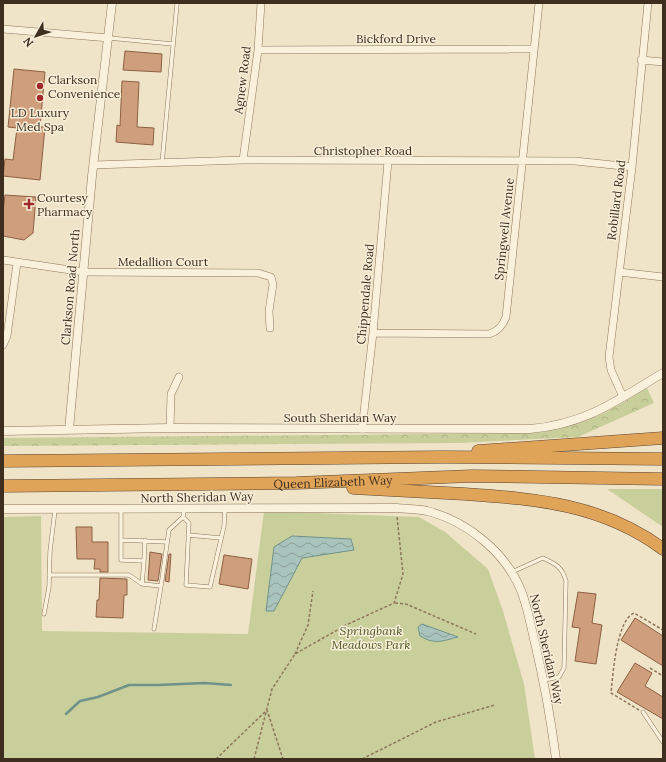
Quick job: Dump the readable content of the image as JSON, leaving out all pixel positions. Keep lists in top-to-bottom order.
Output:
{
  "streets": {
    "highway": ["Queen Elizabeth Way"],
    "street": [
      "Bickford Drive",
      "Agnew Road",
      "Christopher Road",
      "Robillard Road",
      "Springwell Avenue",
      "Medallion Court",
      "Clarkson Road North",
      "Chippendale Road",
      "South Sheridan Way",
      "North Sheridan Way"
    ]
  },
  "crossings": [
    ["Bickford Drive", "Agnew Road"],
    ["Bickford Drive", "Springwell Avenue"],
    ["Agnew Road", "Christopher Road"],
    ["Christopher Road", "Robillard Road"],
    ["Christopher Road", "Springwell Avenue"],
    ["Christopher Road", "Clarkson Road North"],
    ["Christopher Road", "Chippendale Road"],
    ["Robillard Road", "South Sheridan Way"],
    ["Springwell Avenue", "Chippendale Road"],
    ["Medallion Court", "Clarkson Road North"],
    ["Clarkson Road North", "South Sheridan Way"],
    ["Chippendale Road", "South Sheridan Way"]
  ],
  "parks": ["Springbank Meadows Park"],
  "places": {
    "other": ["Clarkson Convenience", "LD Luxury Med Spa"],
    "health": ["Courtesy Pharmacy"]
  },
  "north": "bottom left"
}
